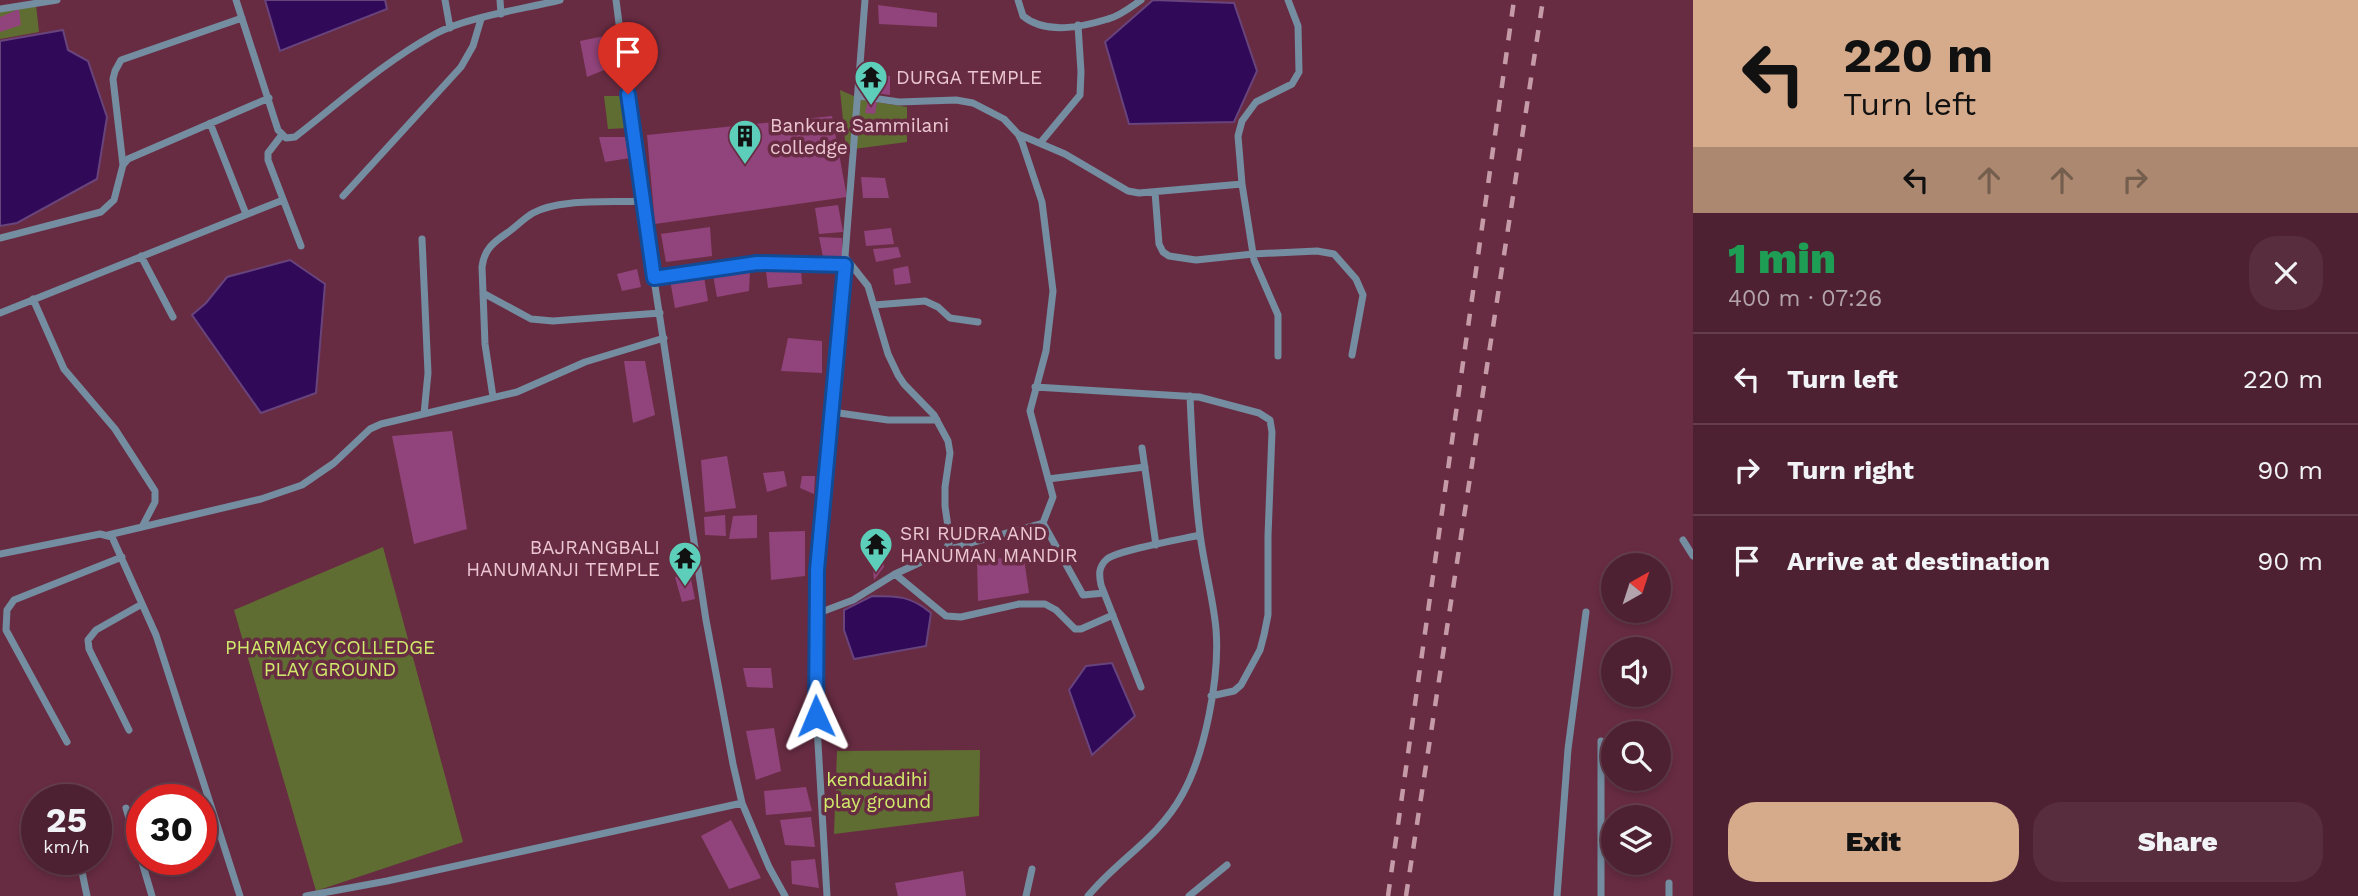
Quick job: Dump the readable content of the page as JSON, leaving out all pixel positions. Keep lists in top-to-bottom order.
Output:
{
  "parks": ["PHARMACY COLLEDGE PLAY GROUND", "kenduadihi play ground"],
  "places": {
    "temple": ["DURGA TEMPLE", "SRI RUDRA AND HANUMAN MANDIR", "BAJRANGBALI HANUMANJI TEMPLE"],
    "building": ["Bankura Sammilani colledge"]
  },
  "north": "top right",
  "page": {
    "turn": ["220 m", "Turn left"],
    "heading": ["1 min", "400 m · 07:26"],
    "list": [
      {
        "name": "Turn left",
        "value": "220 m"
      },
      {
        "name": "Turn right",
        "value": "90 m"
      },
      {
        "name": "Arrive at destination",
        "value": "90 m"
      }
    ],
    "speed": "25 km/h",
    "limit": "30",
    "buttons": ["Exit", "Share"]
  }
}
